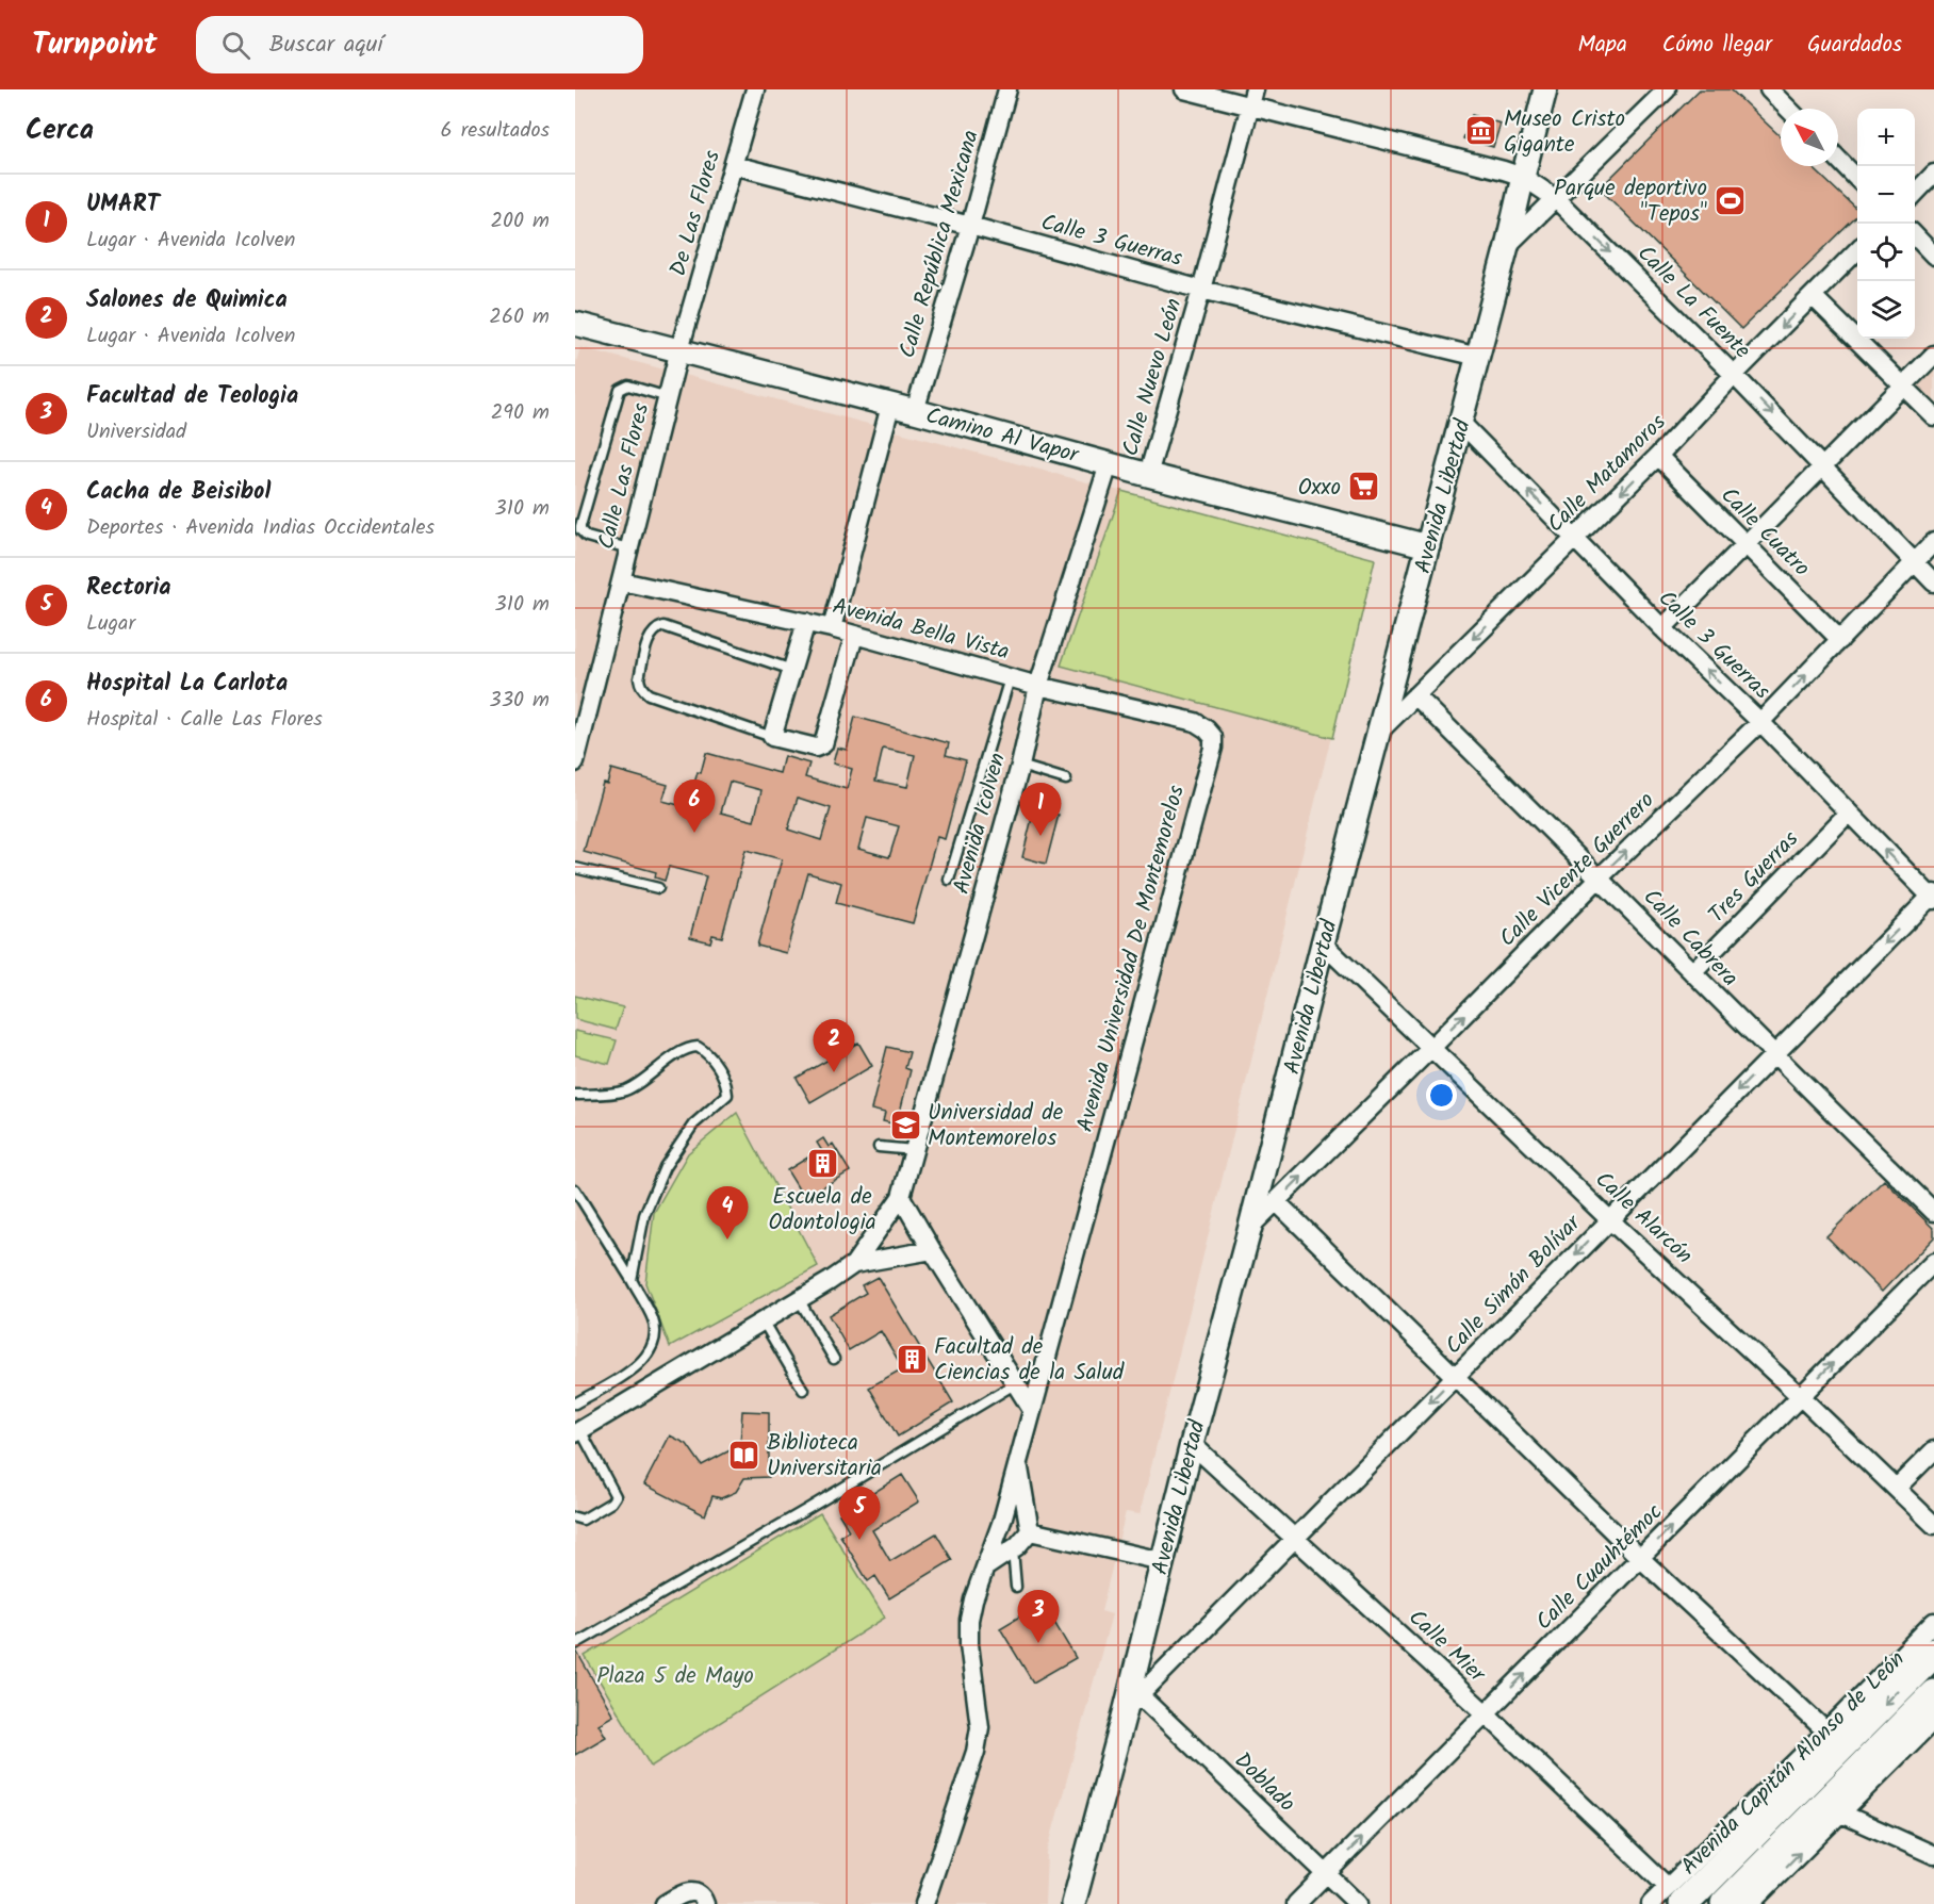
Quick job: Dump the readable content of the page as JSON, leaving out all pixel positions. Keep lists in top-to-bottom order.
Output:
{
  "streets": {
    "main road": ["Avenida Capitán Alonso de León"],
    "street": [
      "De Las Flores",
      "Calle 3 Guerras",
      "Calle República Mexicana",
      "Calle La Fuente",
      "Calle Nuevo León",
      "Camino Al Vapor",
      "Calle Matamoros",
      "Calle Las Flores",
      "Avenida Libertad",
      "Calle Cuatro",
      "Avenida Bella Vista",
      "Avenida Icolven",
      "Calle Vicente Guerrero",
      "Tres Guerras",
      "Calle Cabrera",
      "Avenida Universidad De Montemorelos",
      "Calle Alarcón",
      "Calle Simón Bolívar",
      "Calle Cuauhtémoc",
      "Calle Mier",
      "Doblado"
    ]
  },
  "crossings": [
    ["De Las Flores", "Calle 3 Guerras"],
    ["De Las Flores", "Camino Al Vapor"],
    ["De Las Flores", "Calle Las Flores"],
    ["Calle 3 Guerras", "Calle República Mexicana"],
    ["Calle 3 Guerras", "Calle Nuevo León"],
    ["Calle 3 Guerras", "Calle Matamoros"],
    ["Calle 3 Guerras", "Avenida Libertad"],
    ["Calle 3 Guerras", "Calle Vicente Guerrero"],
    ["Calle 3 Guerras", "Tres Guerras"],
    ["Calle 3 Guerras", "Calle Simón Bolívar"],
    ["Calle República Mexicana", "Camino Al Vapor"],
    ["Calle La Fuente", "Calle Nuevo León"],
    ["Calle La Fuente", "Calle Matamoros"],
    ["Calle La Fuente", "Avenida Libertad"],
    ["Calle La Fuente", "Calle Vicente Guerrero"],
    ["Calle Nuevo León", "Camino Al Vapor"],
    ["Camino Al Vapor", "Calle Las Flores"],
    ["Camino Al Vapor", "Avenida Libertad"],
    ["Camino Al Vapor", "Avenida Icolven"],
    ["Calle Matamoros", "Avenida Libertad"],
    ["Calle Matamoros", "Calle Cuatro"],
    ["Calle Matamoros", "Calle Cabrera"],
    ["Calle Las Flores", "Avenida Bella Vista"],
    ["Avenida Libertad", "Calle Vicente Guerrero"],
    ["Avenida Libertad", "Calle Alarcón"],
    ["Avenida Libertad", "Calle Simón Bolívar"],
    ["Avenida Libertad", "Calle Mier"],
    ["Avenida Libertad", "Doblado"],
    ["Calle Cuatro", "Calle Vicente Guerrero"],
    ["Avenida Bella Vista", "Avenida Icolven"],
    ["Avenida Bella Vista", "Avenida Universidad De Montemorelos"],
    ["Calle Vicente Guerrero", "Calle Cabrera"],
    ["Calle Vicente Guerrero", "Calle Alarcón"],
    ["Tres Guerras", "Calle Cabrera"],
    ["Calle Cabrera", "Calle Simón Bolívar"],
    ["Calle Alarcón", "Calle Simón Bolívar"],
    ["Calle Alarcón", "Calle Cuauhtémoc"],
    ["Calle Simón Bolívar", "Calle Mier"],
    ["Calle Simón Bolívar", "Doblado"],
    ["Calle Cuauhtémoc", "Calle Mier"],
    ["Calle Cuauhtémoc", "Doblado"],
    ["Calle Mier", "Avenida Capitán Alonso de León"]
  ],
  "one_way": ["Calle Vicente Guerrero", "Calle Simón Bolívar", "Calle Cuauhtémoc"],
  "parks": ["Plaza 5 de Mayo"],
  "places": {
    "museum": ["Museo Cristo Gigante"],
    "sports": ["Parque deportivo \"Tepos\""],
    "supermarket": ["Oxxo"],
    "school or university": ["Universidad de Montemorelos"],
    "building": ["Escuela de Odontologia", "Facultad de Ciencias de la Salud"],
    "library": ["Biblioteca Universitaria"]
  },
  "north": "top left",
  "page": {
    "header": "Turnpoint",
    "search": "Buscar aquí",
    "nav": ["Mapa", "Cómo llegar", "Guardados"],
    "heading": ["Cerca", "6 resultados"],
    "map_buttons": ["+", "−"],
    "list": [
      {
        "mark": "1",
        "name": "UMART",
        "note": "Lugar · Avenida Icolven",
        "value": "200 m"
      },
      {
        "mark": "2",
        "name": "Salones de Quimica",
        "note": "Lugar · Avenida Icolven",
        "value": "260 m"
      },
      {
        "mark": "3",
        "name": "Facultad de Teologia",
        "note": "Universidad",
        "value": "290 m"
      },
      {
        "mark": "4",
        "name": "Cacha de Beisibol",
        "note": "Deportes · Avenida Indias Occidentales",
        "value": "310 m"
      },
      {
        "mark": "5",
        "name": "Rectoria",
        "note": "Lugar",
        "value": "310 m"
      },
      {
        "mark": "6",
        "name": "Hospital La Carlota",
        "note": "Hospital · Calle Las Flores",
        "value": "330 m"
      }
    ],
    "pins": [
      "6",
      "1",
      "2",
      "4",
      "5",
      "3"
    ]
  }
}
